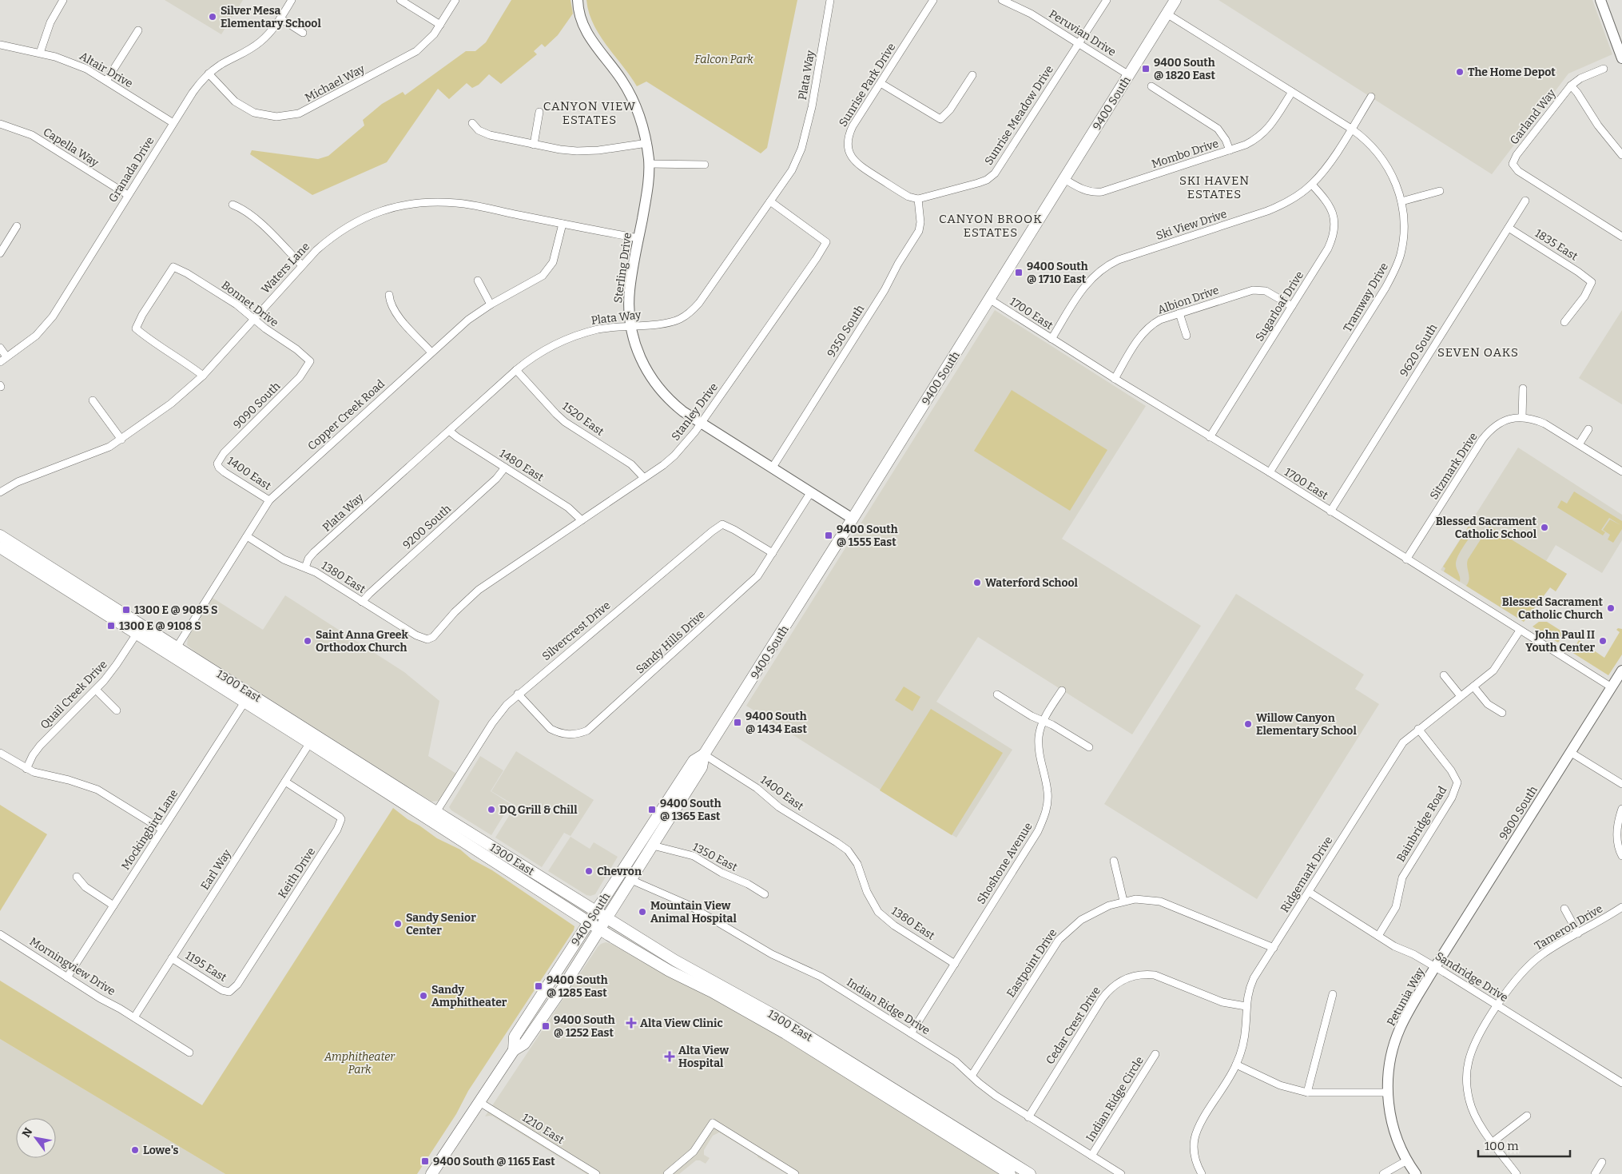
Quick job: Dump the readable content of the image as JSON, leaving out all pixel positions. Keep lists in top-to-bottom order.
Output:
{
  "streets": {
    "main road": ["9400 South", "1300 East"],
    "street": [
      "Peruvian Drive",
      "Altair Drive",
      "Plata Way",
      "Michael Way",
      "Sunrise Park Drive",
      "Sunrise Meadow Drive",
      "Garland Way",
      "Capella Way",
      "Mombo Drive",
      "Granada Drive",
      "Ski View Drive",
      "1835 East",
      "Waters Lane",
      "Sterling Drive",
      "Tramway Drive",
      "Albion Drive",
      "Bonnet Drive",
      "Sugarloaf Drive",
      "1700 East",
      "9350 South",
      "9620 South",
      "9090 South",
      "Stanley Drive",
      "Copper Creek Road",
      "1520 East",
      "1480 East",
      "Sitzmark Drive",
      "1400 East",
      "9200 South",
      "1380 East",
      "Silvercrest Drive",
      "Sandy Hills Drive",
      "Quail Creek Drive",
      "9800 South",
      "Bainbridge Road",
      "Mockingbird Lane",
      "1350 East",
      "Shoshone Avenue",
      "Earl Way",
      "Keith Drive",
      "Ridgemark Drive",
      "Tameron Drive",
      "Eastpoint Drive",
      "Morningview Drive",
      "1195 East",
      "Sandridge Drive",
      "Petunia Way",
      "Indian Ridge Drive",
      "Cedar Crest Drive",
      "Indian Ridge Circle",
      "1210 East"
    ]
  },
  "crossings": [
    ["Peruvian Drive", "9400 South"],
    ["Peruvian Drive", "Sunrise Meadow Drive"],
    ["Altair Drive", "Granada Drive"],
    ["Plata Way", "Sterling Drive"],
    ["Plata Way", "Stanley Drive"],
    ["Plata Way", "1520 East"],
    ["Plata Way", "1480 East"],
    ["Plata Way", "1380 East"],
    ["Michael Way", "Granada Drive"],
    ["Sunrise Park Drive", "Sunrise Meadow Drive"],
    ["Sunrise Park Drive", "9350 South"],
    ["9400 South", "Mombo Drive"],
    ["9400 South", "Sterling Drive"],
    ["9400 South", "Tramway Drive"],
    ["9400 South", "1700 East"],
    ["9400 South", "1400 East"],
    ["9400 South", "1300 East"],
    ["9400 South", "1350 East"],
    ["9400 South", "Indian Ridge Drive"],
    ["9400 South", "1210 East"],
    ["Sunrise Meadow Drive", "9350 South"],
    ["Capella Way", "Granada Drive"],
    ["Mombo Drive", "Tramway Drive"],
    ["Ski View Drive", "Tramway Drive"],
    ["Ski View Drive", "Sugarloaf Drive"],
    ["Ski View Drive", "1700 East"],
    ["1835 East", "9620 South"],
    ["Waters Lane", "Sterling Drive"],
    ["Waters Lane", "Bonnet Drive"],
    ["Waters Lane", "Copper Creek Road"],
    ["Sterling Drive", "9350 South"],
    ["Sterling Drive", "Stanley Drive"],
    ["Sterling Drive", "Sandy Hills Drive"],
    ["Tramway Drive", "1700 East"],
    ["Albion Drive", "Sugarloaf Drive"],
    ["Albion Drive", "1700 East"],
    ["Bonnet Drive", "9090 South"],
    ["Sugarloaf Drive", "1700 East"],
    ["1700 East", "9620 South"],
    ["1700 East", "Sitzmark Drive"],
    ["1700 East", "9800 South"],
    ["1700 East", "Ridgemark Drive"],
    ["9090 South", "1400 East"],
    ["Stanley Drive", "1520 East"],
    ["Stanley Drive", "1480 East"],
    ["Stanley Drive", "1380 East"],
    ["Copper Creek Road", "1400 East"],
    ["Copper Creek Road", "1380 East"],
    ["Copper Creek Road", "1300 East"],
    ["1480 East", "9200 South"],
    ["1400 East", "1380 East"],
    ["9200 South", "1380 East"],
    ["1380 East", "Shoshone Avenue"],
    ["Silvercrest Drive", "Sandy Hills Drive"],
    ["Silvercrest Drive", "1300 East"],
    ["1300 East", "Quail Creek Drive"],
    ["1300 East", "Mockingbird Lane"],
    ["1300 East", "Earl Way"],
    ["9800 South", "Sandridge Drive"],
    ["9800 South", "Petunia Way"],
    ["Bainbridge Road", "Ridgemark Drive"],
    ["Bainbridge Road", "Sandridge Drive"],
    ["Mockingbird Lane", "Morningview Drive"],
    ["Shoshone Avenue", "Indian Ridge Drive"],
    ["Earl Way", "Keith Drive"],
    ["Earl Way", "Morningview Drive"],
    ["Earl Way", "1195 East"],
    ["Keith Drive", "1195 East"],
    ["Ridgemark Drive", "Eastpoint Drive"],
    ["Ridgemark Drive", "Sandridge Drive"],
    ["Ridgemark Drive", "Cedar Crest Drive"],
    ["Tameron Drive", "Sandridge Drive"],
    ["Eastpoint Drive", "Indian Ridge Drive"],
    ["Sandridge Drive", "Petunia Way"],
    ["Indian Ridge Drive", "Cedar Crest Drive"],
    ["Indian Ridge Drive", "Indian Ridge Circle"]
  ],
  "districts": [
    "CANYON VIEW ESTATES",
    "SKI HAVEN ESTATES",
    "CANYON BROOK ESTATES",
    "SEVEN OAKS"
  ],
  "parks": ["Falcon Park", "Amphitheater Park"],
  "places": {
    "other": [
      "Silver Mesa Elementary School",
      "The Home Depot",
      "Blessed Sacrament Catholic School",
      "Waterford School",
      "Blessed Sacrament Catholic Church",
      "Saint Anna Greek Orthodox Church",
      "John Paul II Youth Center",
      "Willow Canyon Elementary School",
      "DQ Grill & Chill",
      "Chevron",
      "Mountain View Animal Hospital",
      "Sandy Senior Center",
      "Sandy Amphitheater",
      "Lowe's"
    ],
    "transit": [
      "9400 South @ 1820 East",
      "9400 South @ 1710 East",
      "9400 South @ 1555 East",
      "1300 E @ 9085 S",
      "1300 E @ 9108 S",
      "9400 South @ 1434 East",
      "9400 South @ 1365 East",
      "9400 South @ 1285 East",
      "9400 South @ 1252 East",
      "9400 South @ 1165 East"
    ],
    "health": ["Alta View Clinic", "Alta View Hospital"]
  },
  "scale_bar": "100 m",
  "north": "top left"
}
